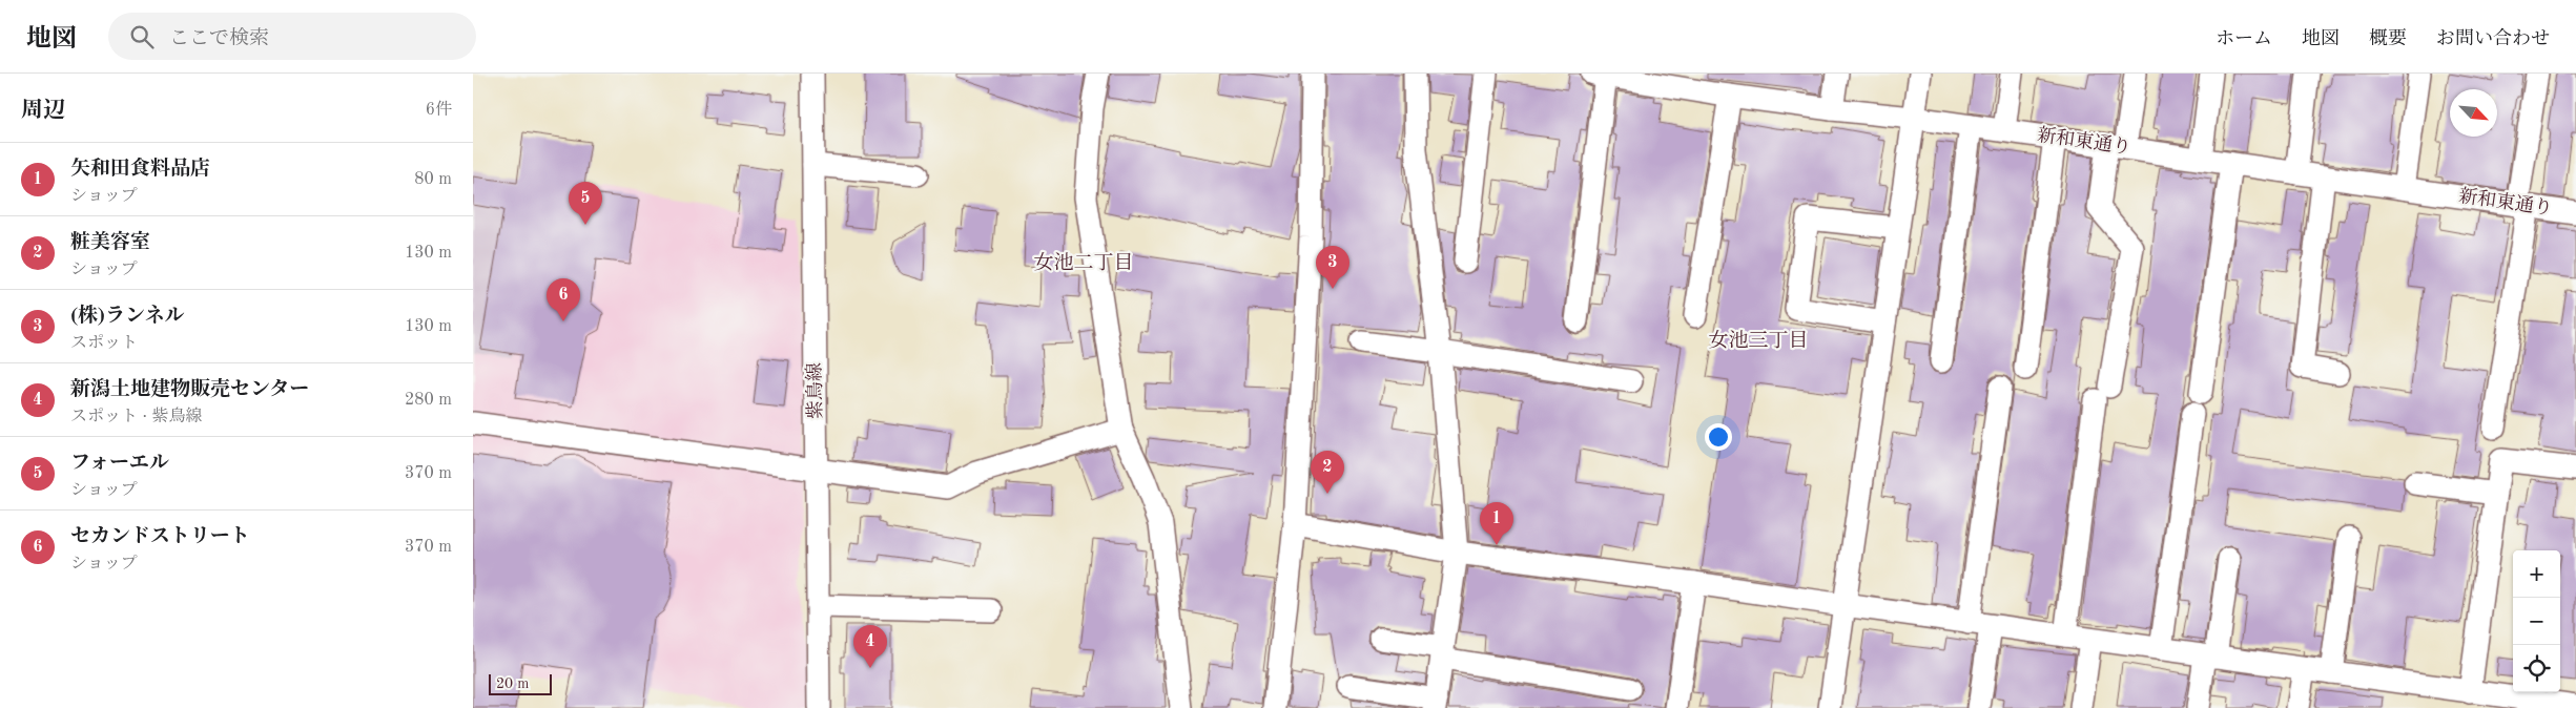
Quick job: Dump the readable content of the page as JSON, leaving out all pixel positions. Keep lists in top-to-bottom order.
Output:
{
  "streets": {
    "street": ["新和東通り", "紫鳥線"]
  },
  "districts": ["女池二丁目", "女池三丁目"],
  "scale_bar": "20 m",
  "north": "bottom right",
  "page": {
    "header": "地図",
    "search": "ここで検索",
    "nav": [
      "ホーム",
      "地図",
      "概要",
      "お問い合わせ"
    ],
    "heading": ["周辺", "6件"],
    "list": [
      {
        "mark": "1",
        "name": "矢和田食料品店",
        "note": "ショップ",
        "value": "80 m"
      },
      {
        "mark": "2",
        "name": "粧美容室",
        "note": "ショップ",
        "value": "130 m"
      },
      {
        "mark": "3",
        "name": "(株)ランネル",
        "note": "スポット",
        "value": "130 m"
      },
      {
        "mark": "4",
        "name": "新潟土地建物販売センター",
        "note": "スポット · 紫鳥線",
        "value": "280 m"
      },
      {
        "mark": "5",
        "name": "フォーエル",
        "note": "ショップ",
        "value": "370 m"
      },
      {
        "mark": "6",
        "name": "セカンドストリート",
        "note": "ショップ",
        "value": "370 m"
      }
    ],
    "pins": [
      "5",
      "3",
      "6",
      "2",
      "1",
      "4"
    ],
    "map_buttons": ["+", "−"],
    "scale": "20 m"
  }
}
